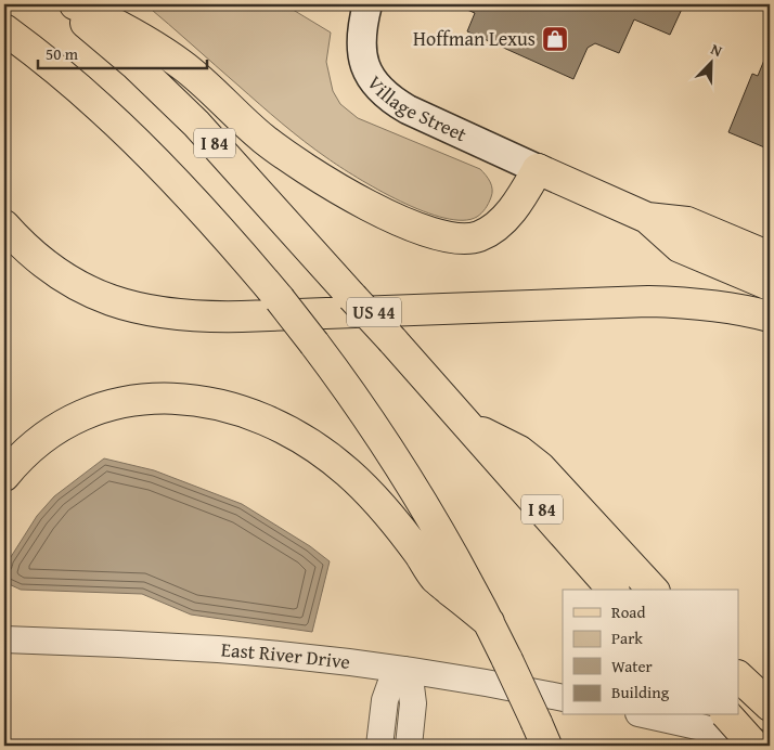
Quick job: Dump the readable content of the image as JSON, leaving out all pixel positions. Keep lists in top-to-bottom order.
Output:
{
  "streets": {
    "main road": ["Village Street", "I 84", "US 44"],
    "street": ["East River Drive"]
  },
  "places": {
    "shop": ["Hoffman Lexus"]
  },
  "legend": [
    "Road",
    "Park",
    "Water",
    "Building"
  ],
  "scale_bar": "50 m",
  "north": "top right"
}
